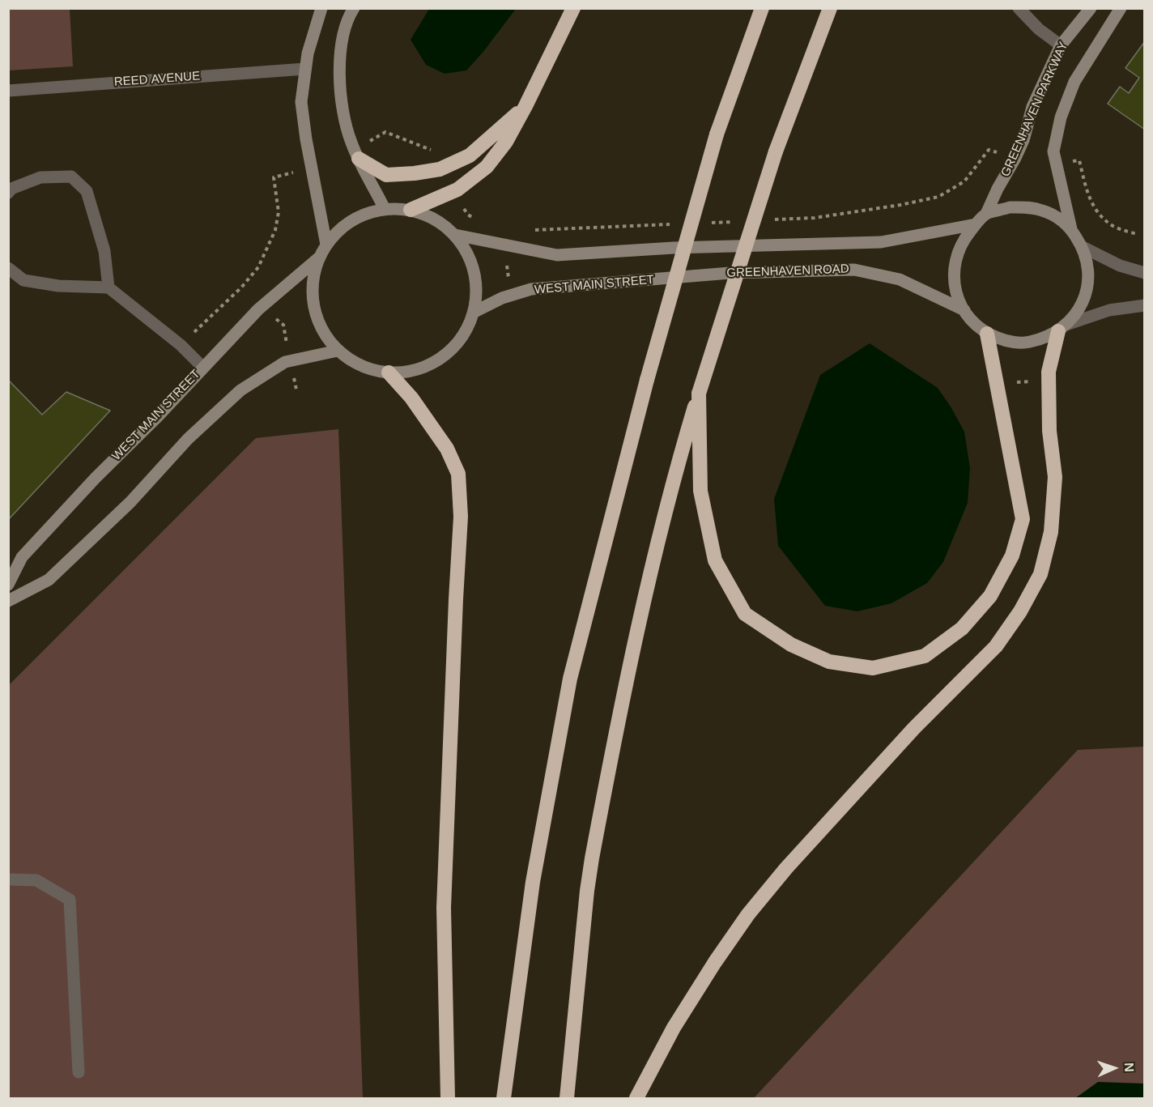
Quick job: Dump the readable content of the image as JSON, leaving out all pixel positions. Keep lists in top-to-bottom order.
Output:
{
  "streets": {
    "main road": ["GREENHAVEN PARKWAY", "GREENHAVEN ROAD", "WEST MAIN STREET"],
    "street": ["REED AVENUE"]
  },
  "crossings": [
    ["GREENHAVEN PARKWAY", "GREENHAVEN ROAD"],
    ["GREENHAVEN ROAD", "WEST MAIN STREET"]
  ],
  "north": "right"
}
